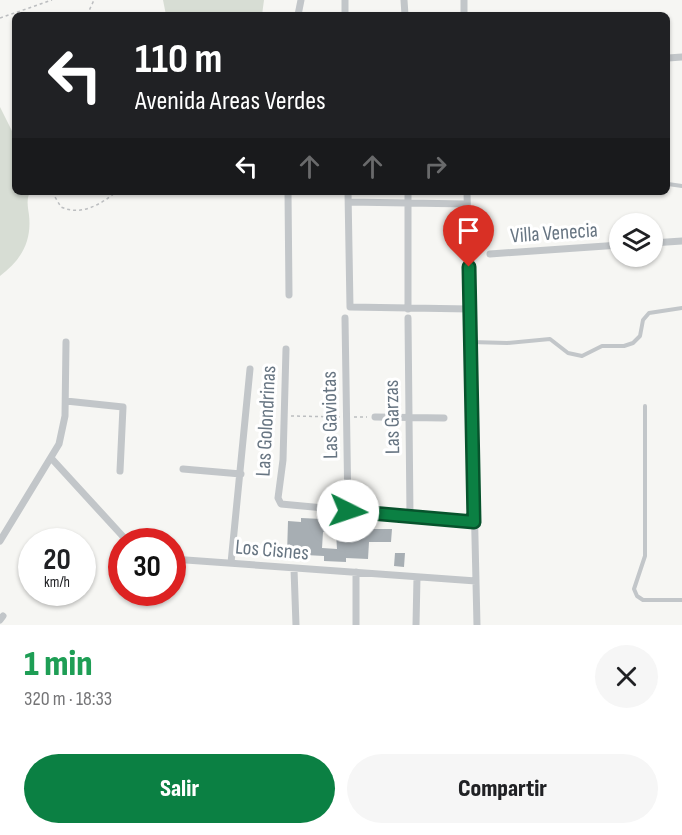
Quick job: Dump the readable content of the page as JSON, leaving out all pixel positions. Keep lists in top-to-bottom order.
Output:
{
  "streets": {
    "street": [
      "Villa Venecia",
      "Las Gaviotas",
      "Las Garzas",
      "Las Golondrinas",
      "Los Cisnes"
    ]
  },
  "crossings": [
    ["Las Gaviotas", "Las Golondrinas"]
  ],
  "page": {
    "turn": ["110 m", "Avenida Areas Verdes"],
    "speed": "20 km/h",
    "limit": "30",
    "heading": ["1 min", "320 m · 18:33"],
    "buttons": ["Salir", "Compartir"]
  }
}
